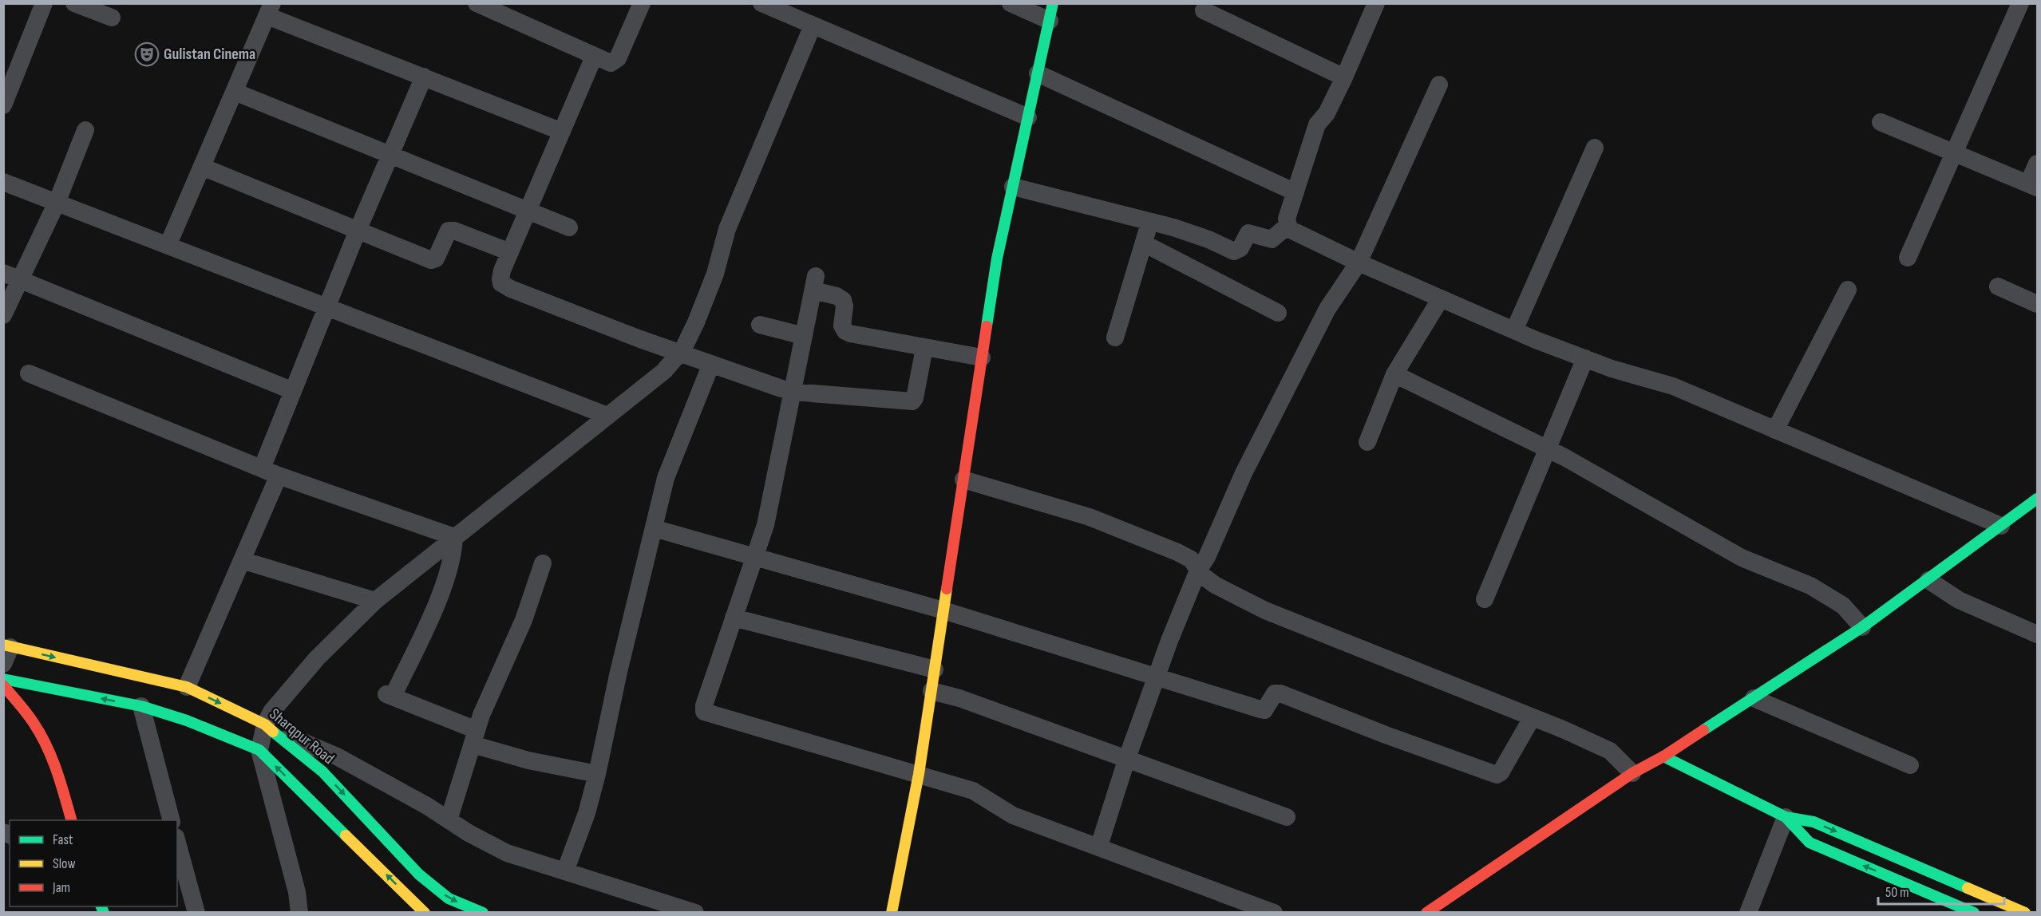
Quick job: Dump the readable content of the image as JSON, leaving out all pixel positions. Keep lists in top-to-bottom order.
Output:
{
  "streets": {
    "main road": ["Sharqpur Road"]
  },
  "places": {
    "theatre": ["Gulistan Cinema"]
  },
  "legend": ["Fast", "Slow", "Jam"],
  "scale_bar": "50 m"
}
